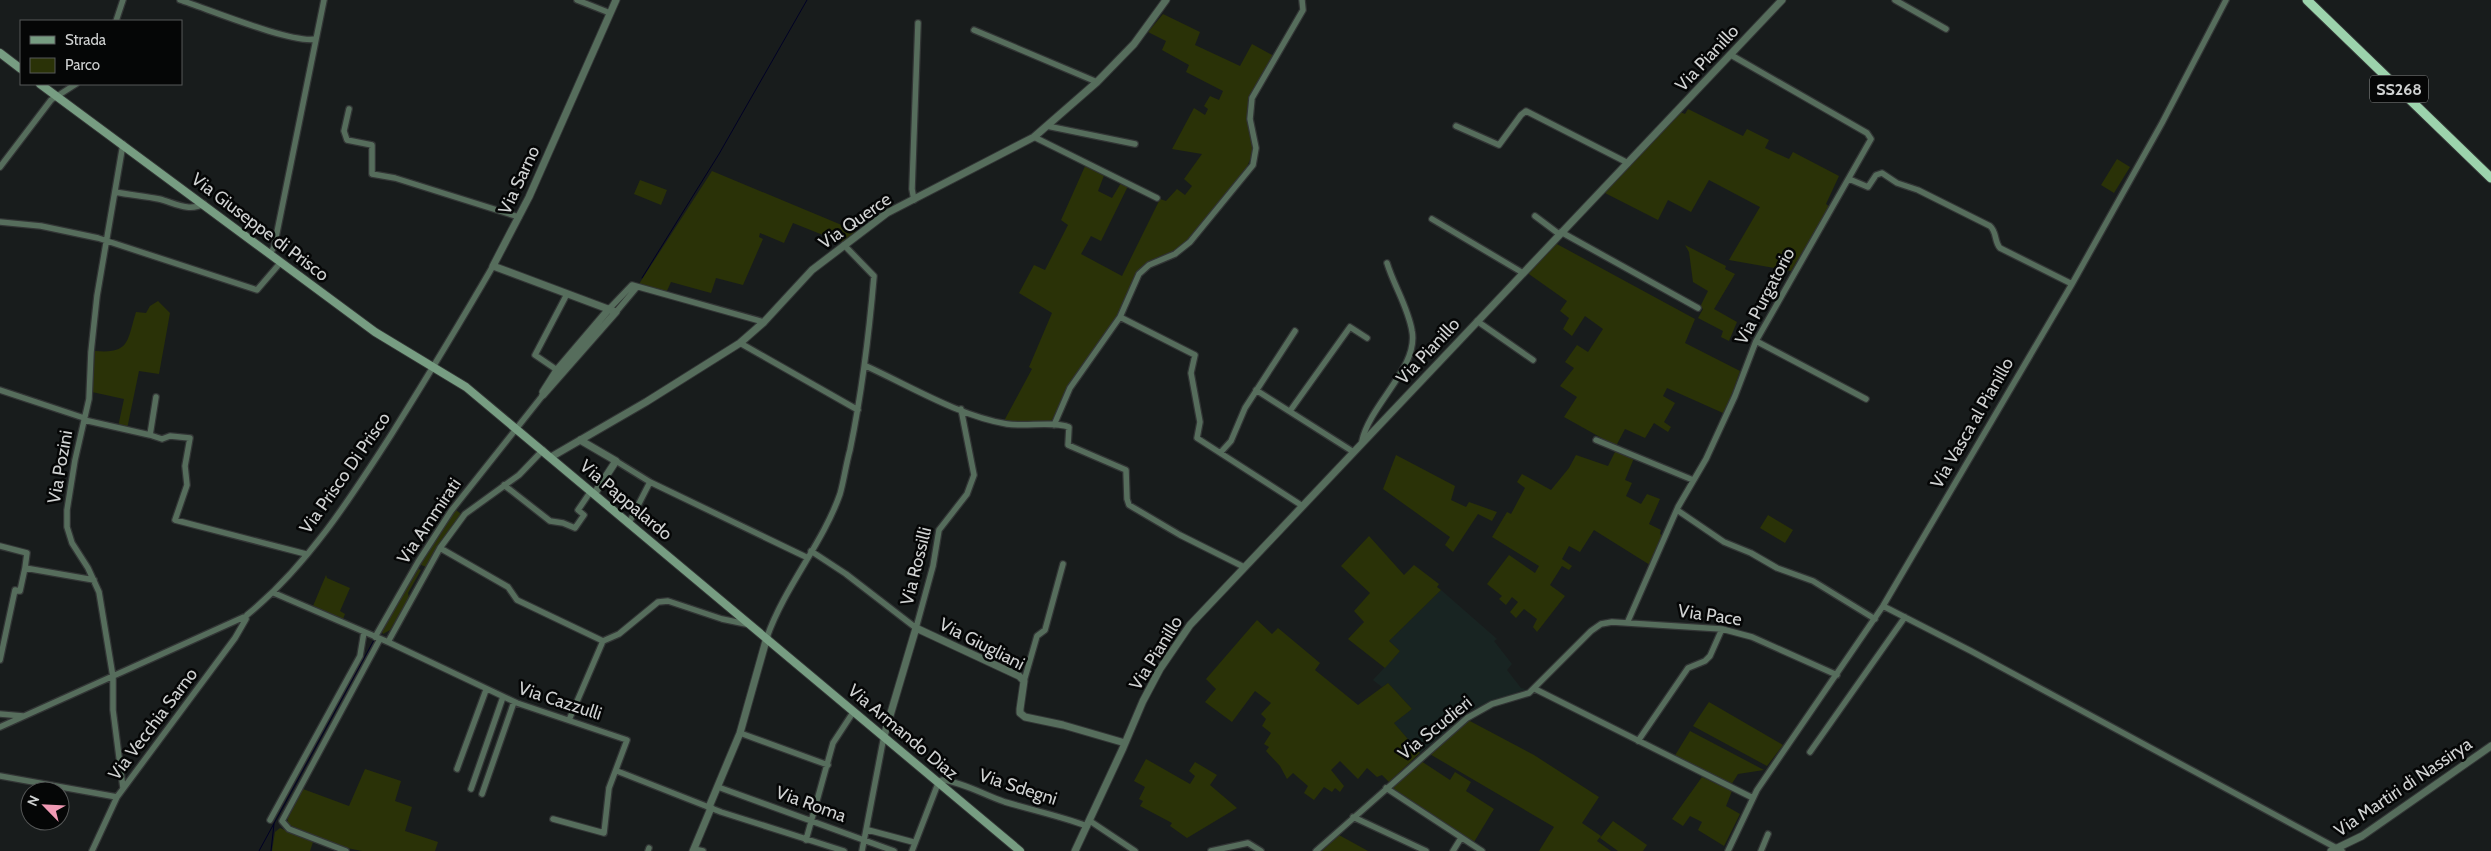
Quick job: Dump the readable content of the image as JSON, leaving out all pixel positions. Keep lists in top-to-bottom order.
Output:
{
  "streets": {
    "highway": ["SS268"],
    "main road": ["Via Giuseppe di Prisco", "Via Pappalardo", "Via Armando Diaz"],
    "street": [
      "Via Pianillo",
      "Via Sarno",
      "Via Querce",
      "Via Purgatorio",
      "Via Vasca al Pianillo",
      "Via Pozini",
      "Via Prisco Di Prisco",
      "Via Ammirati",
      "Via Rossilli",
      "Via Pace",
      "Via Giugliani",
      "Via Cazzulli",
      "Via Vecchia Sarno",
      "Via Scudieri",
      "Via Sdegni",
      "Via Martiri di Nassirya",
      "Via Roma"
    ]
  },
  "crossings": [
    ["Via Pianillo", "Via Purgatorio"],
    ["Via Pianillo", "Via Giugliani"],
    ["Via Pianillo", "Via Sdegni"],
    ["Via Sarno", "Via Giuseppe di Prisco"],
    ["Via Sarno", "Via Prisco Di Prisco"],
    ["Via Querce", "Via Pappalardo"],
    ["Via Giuseppe di Prisco", "Via Pozini"],
    ["Via Giuseppe di Prisco", "Via Prisco Di Prisco"],
    ["Via Giuseppe di Prisco", "Via Pappalardo"],
    ["Via Purgatorio", "Via Pace"],
    ["Via Vasca al Pianillo", "Via Pace"],
    ["Via Pozini", "Via Vecchia Sarno"],
    ["Via Prisco Di Prisco", "Via Cazzulli"],
    ["Via Prisco Di Prisco", "Via Vecchia Sarno"],
    ["Via Pappalardo", "Via Ammirati"],
    ["Via Pappalardo", "Via Armando Diaz"],
    ["Via Ammirati", "Via Cazzulli"],
    ["Via Rossilli", "Via Giugliani"],
    ["Via Rossilli", "Via Armando Diaz"],
    ["Via Pace", "Via Scudieri"],
    ["Via Armando Diaz", "Via Sdegni"]
  ],
  "legend": ["Strada", "Parco"],
  "north": "top left"
}
